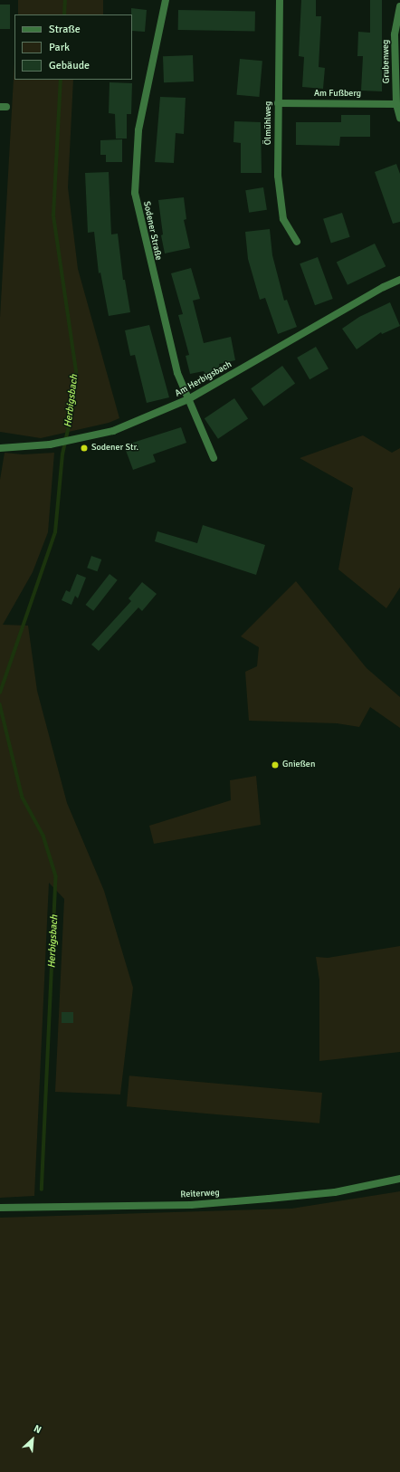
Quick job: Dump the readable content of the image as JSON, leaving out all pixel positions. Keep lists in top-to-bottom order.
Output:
{
  "streets": {
    "street": [
      "Grubenweg",
      "Am Fußberg",
      "Ölmühlweg",
      "Sodener Straße",
      "Am Herbigsbach",
      "Reiterweg"
    ]
  },
  "crossings": [
    ["Grubenweg", "Am Fußberg"],
    ["Am Fußberg", "Ölmühlweg"],
    ["Sodener Straße", "Am Herbigsbach"]
  ],
  "water": ["Herbigsbach"],
  "places": ["Sodener Str.", "Gnießen"],
  "legend": ["Straße", "Park", "Gebäude"],
  "north": "top right"
}
